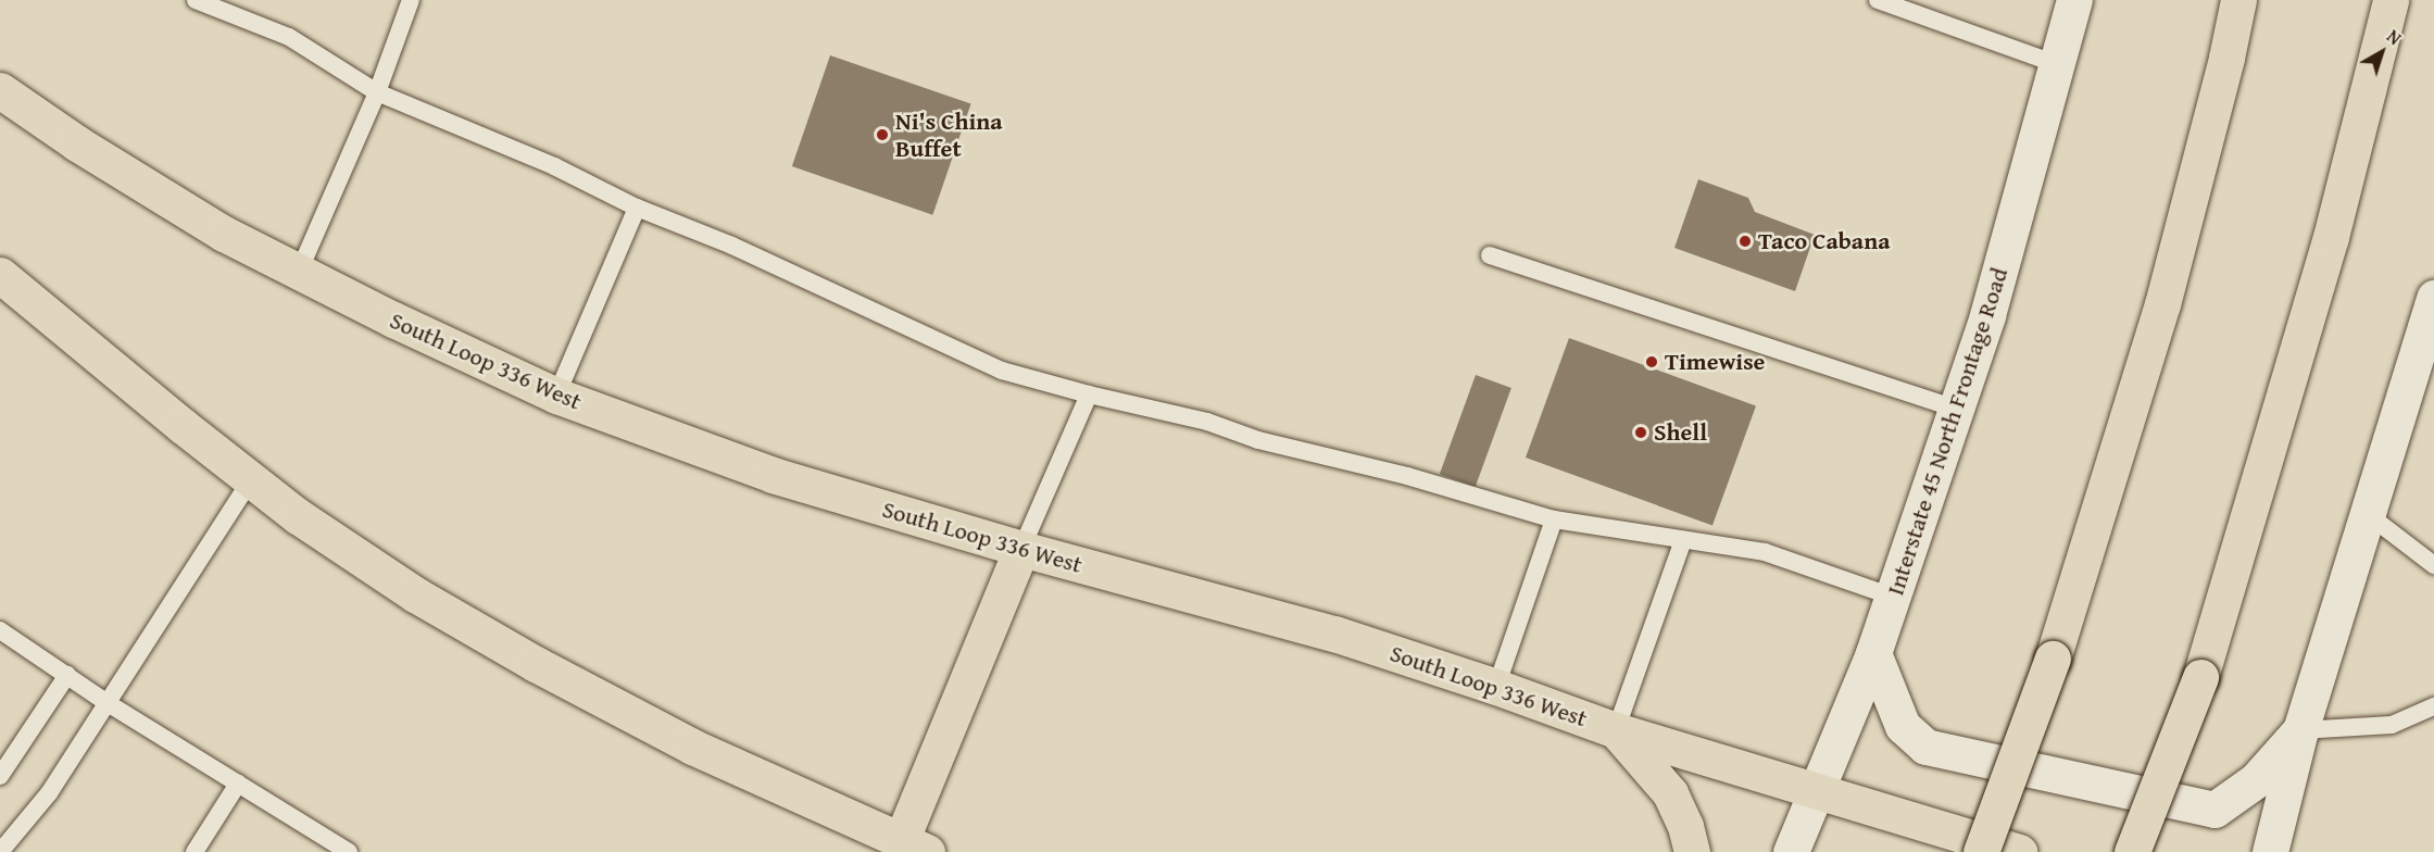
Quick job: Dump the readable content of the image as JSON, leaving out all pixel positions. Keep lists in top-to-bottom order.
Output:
{
  "streets": {
    "main road": ["South Loop 336 West", "Interstate 45 North Frontage Road"]
  },
  "crossings": [
    ["South Loop 336 West", "Interstate 45 North Frontage Road"]
  ],
  "places": [
    "Ni's China Buffet",
    "Taco Cabana",
    "Timewise",
    "Shell"
  ],
  "north": "top right"
}
